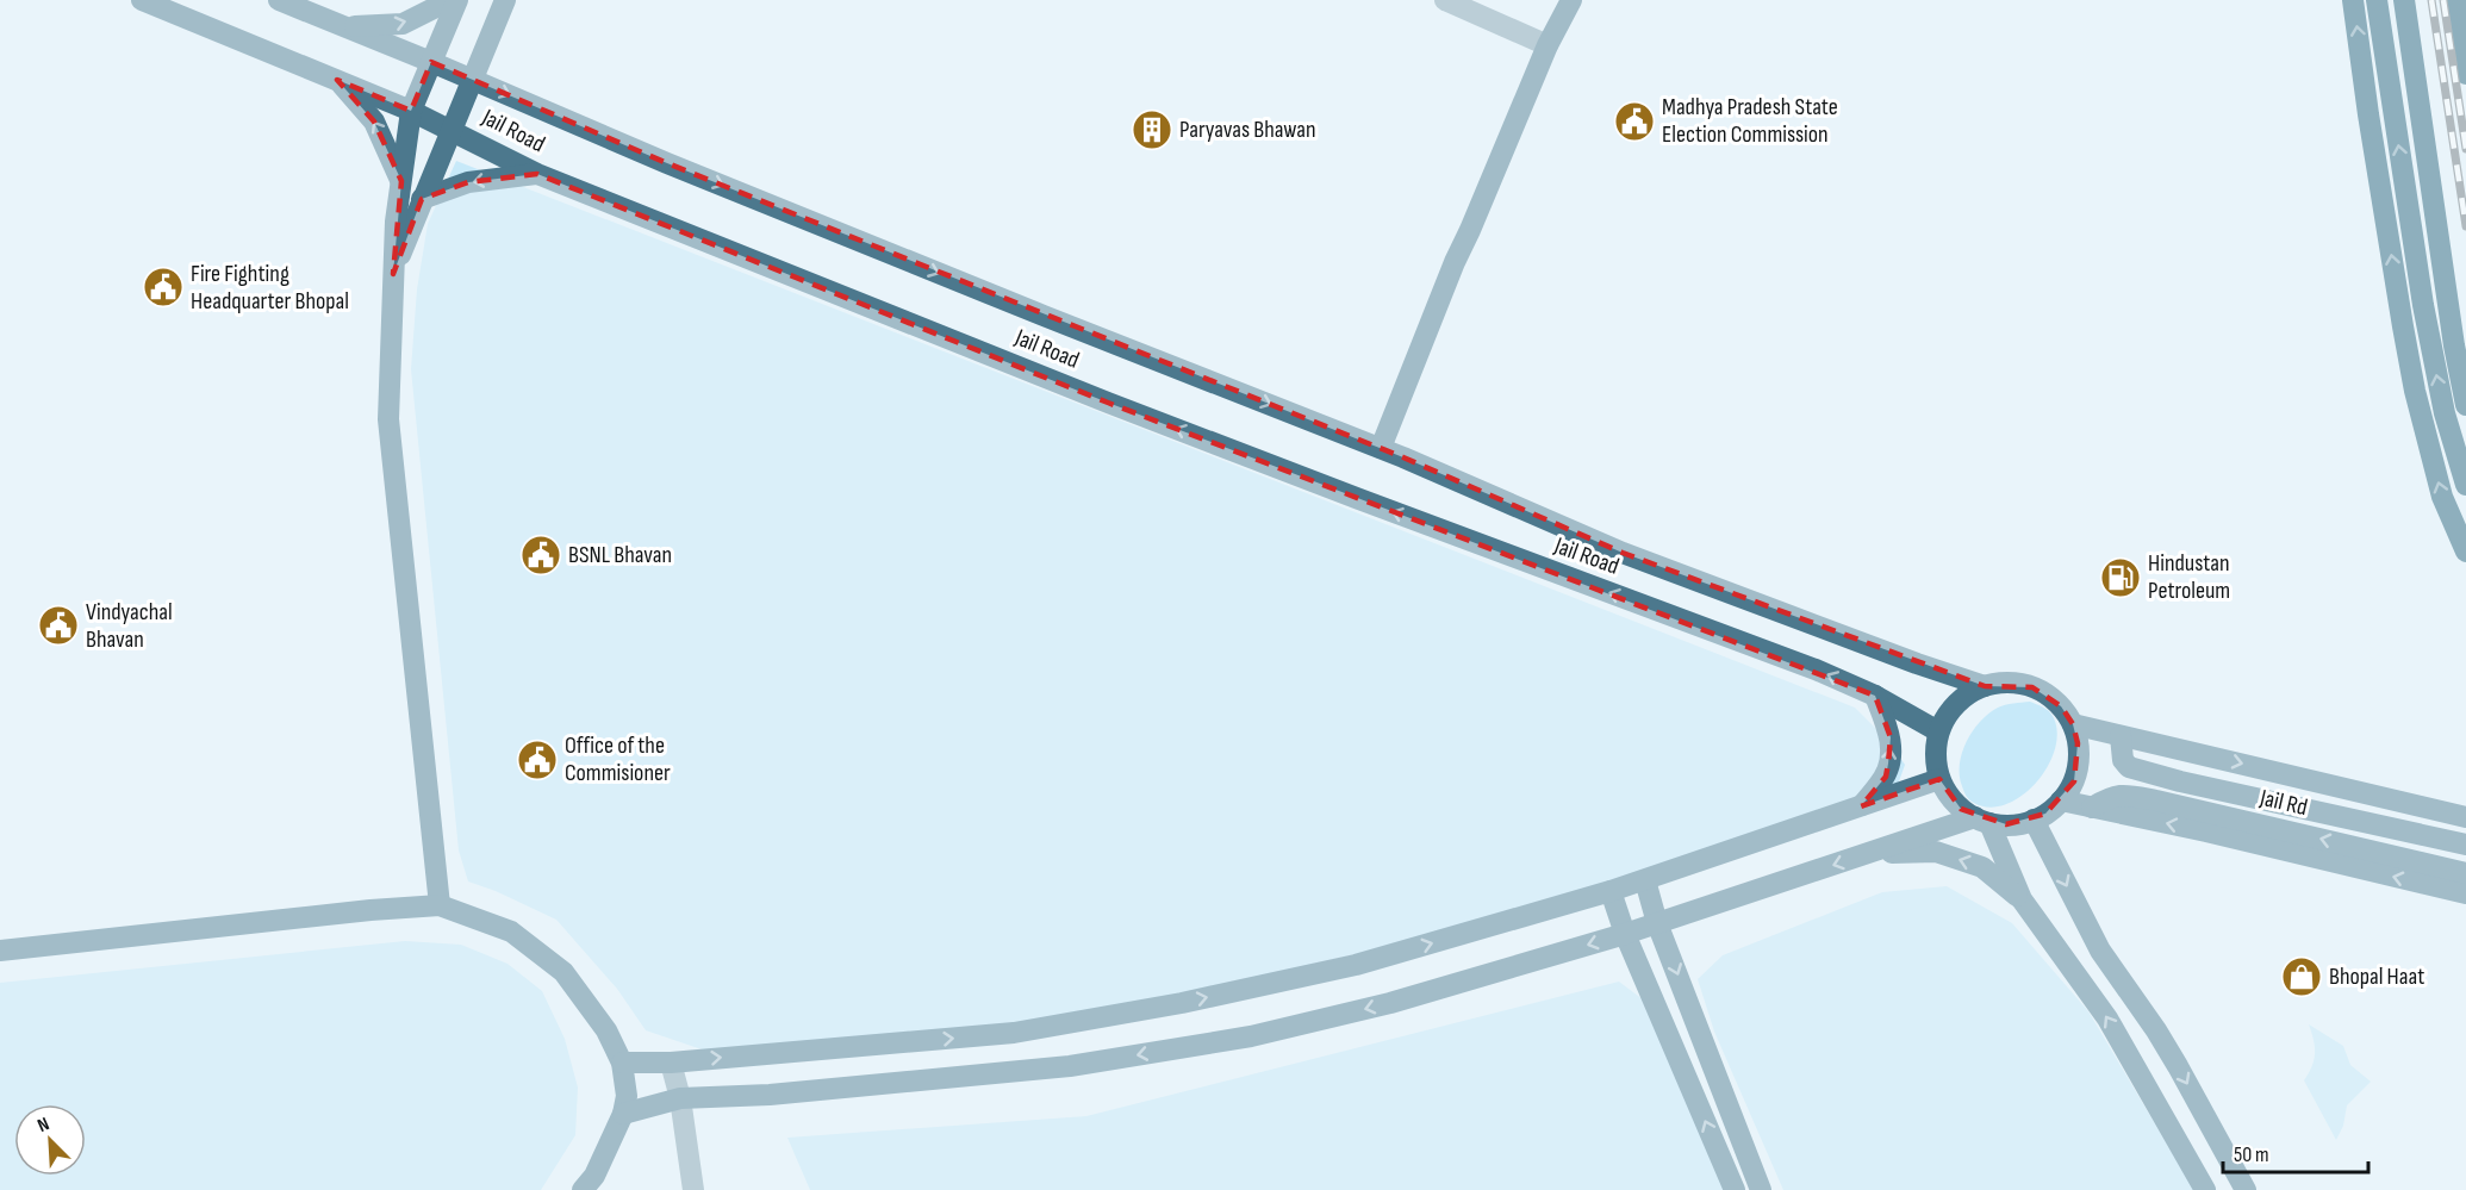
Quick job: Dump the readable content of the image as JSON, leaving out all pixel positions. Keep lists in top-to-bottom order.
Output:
{
  "streets": {
    "main road": ["Jail Road", "Jail Rd"]
  },
  "places": {
    "public building": [
      "Madhya Pradesh State Election Commission",
      "Fire Fighting Headquarter Bhopal",
      "BSNL Bhavan",
      "Vindyachal Bhavan",
      "Office of the Commisioner"
    ],
    "building": ["Paryavas Bhawan"],
    "fuel station": ["Hindustan Petroleum"],
    "shop": ["Bhopal Haat"]
  },
  "scale_bar": "50 m",
  "north": "top left"
}
